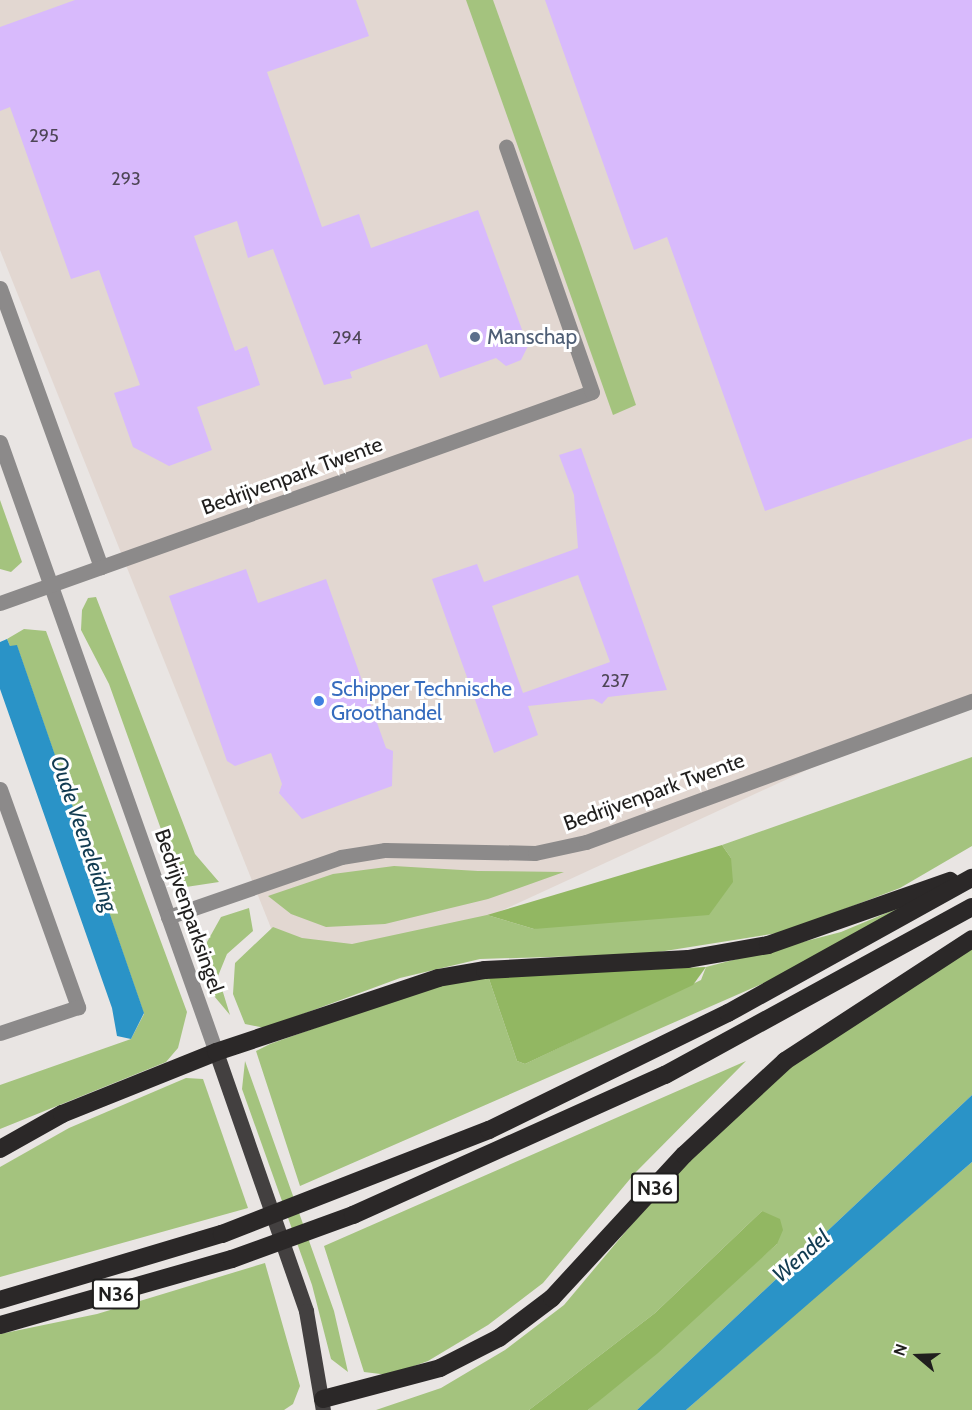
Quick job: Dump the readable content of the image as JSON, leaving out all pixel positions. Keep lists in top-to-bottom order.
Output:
{
  "streets": {
    "highway": ["N36"],
    "main road": ["Bedrijvenparksingel"],
    "street": ["Bedrijvenpark Twente"]
  },
  "crossings": [
    ["Bedrijvenpark Twente", "Bedrijvenparksingel"],
    ["Bedrijvenparksingel", "N36"]
  ],
  "water": ["Oude Veeneleiding", "Wendel"],
  "places": ["Manschap", "Schipper Technische Groothandel"],
  "house_numbers": [
    "295",
    "293",
    "294",
    "237"
  ],
  "north": "left"
}
